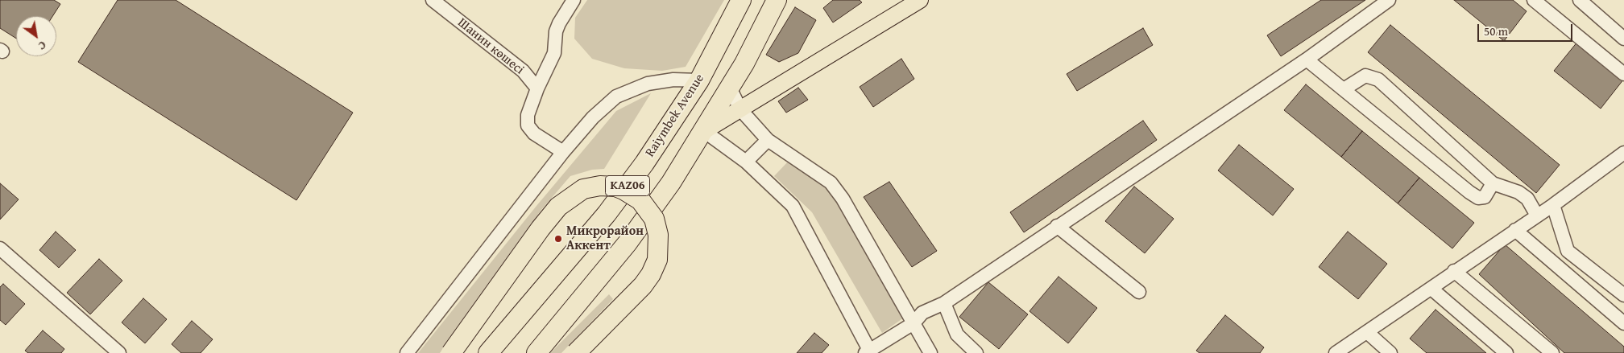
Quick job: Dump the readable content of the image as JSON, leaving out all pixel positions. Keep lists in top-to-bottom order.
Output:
{
  "streets": {
    "highway": ["Raiymbek Avenue", "KАZ06"],
    "street": ["Шанин көшесі"]
  },
  "places": ["Микрорайон Аккент"],
  "scale_bar": "50 m",
  "north": "bottom right"
}
